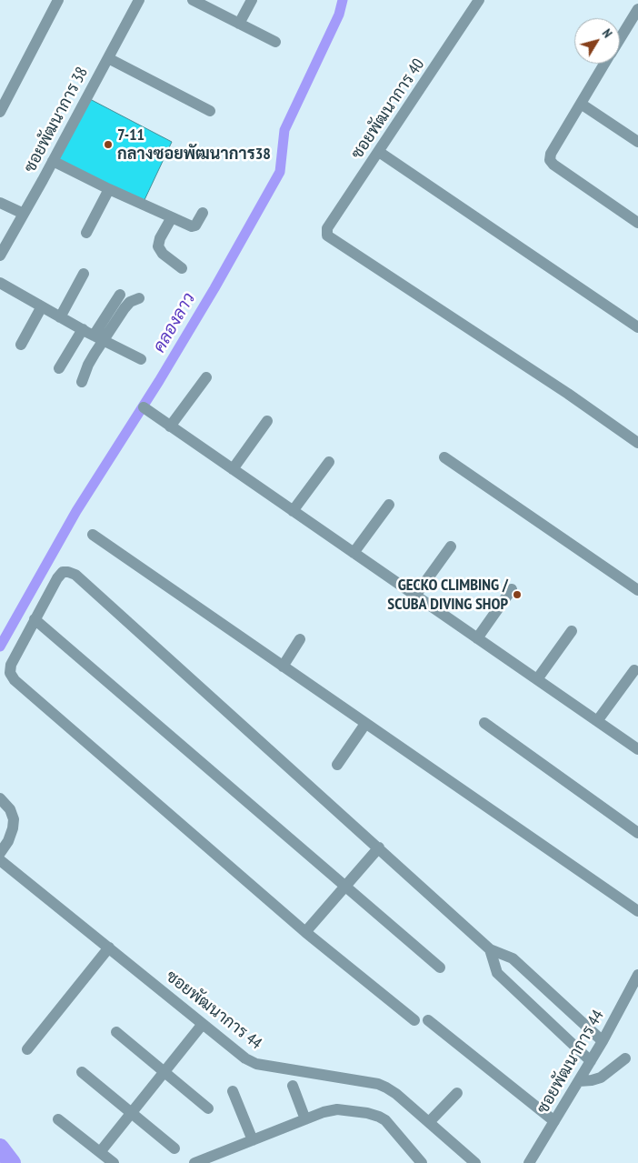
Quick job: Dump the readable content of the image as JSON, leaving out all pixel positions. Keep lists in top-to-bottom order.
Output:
{
  "streets": {
    "street": ["ซอยพัฒนาการ 40", "ซอยพัฒนาการ 38", "ซอยพัฒนาการ 44"]
  },
  "water": ["คลองลาว"],
  "places": ["7-11 กลางซอยพัฒนาการ38", "GECKO CLIMBING / SCUBA DIVING SHOP"],
  "north": "top right"
}
